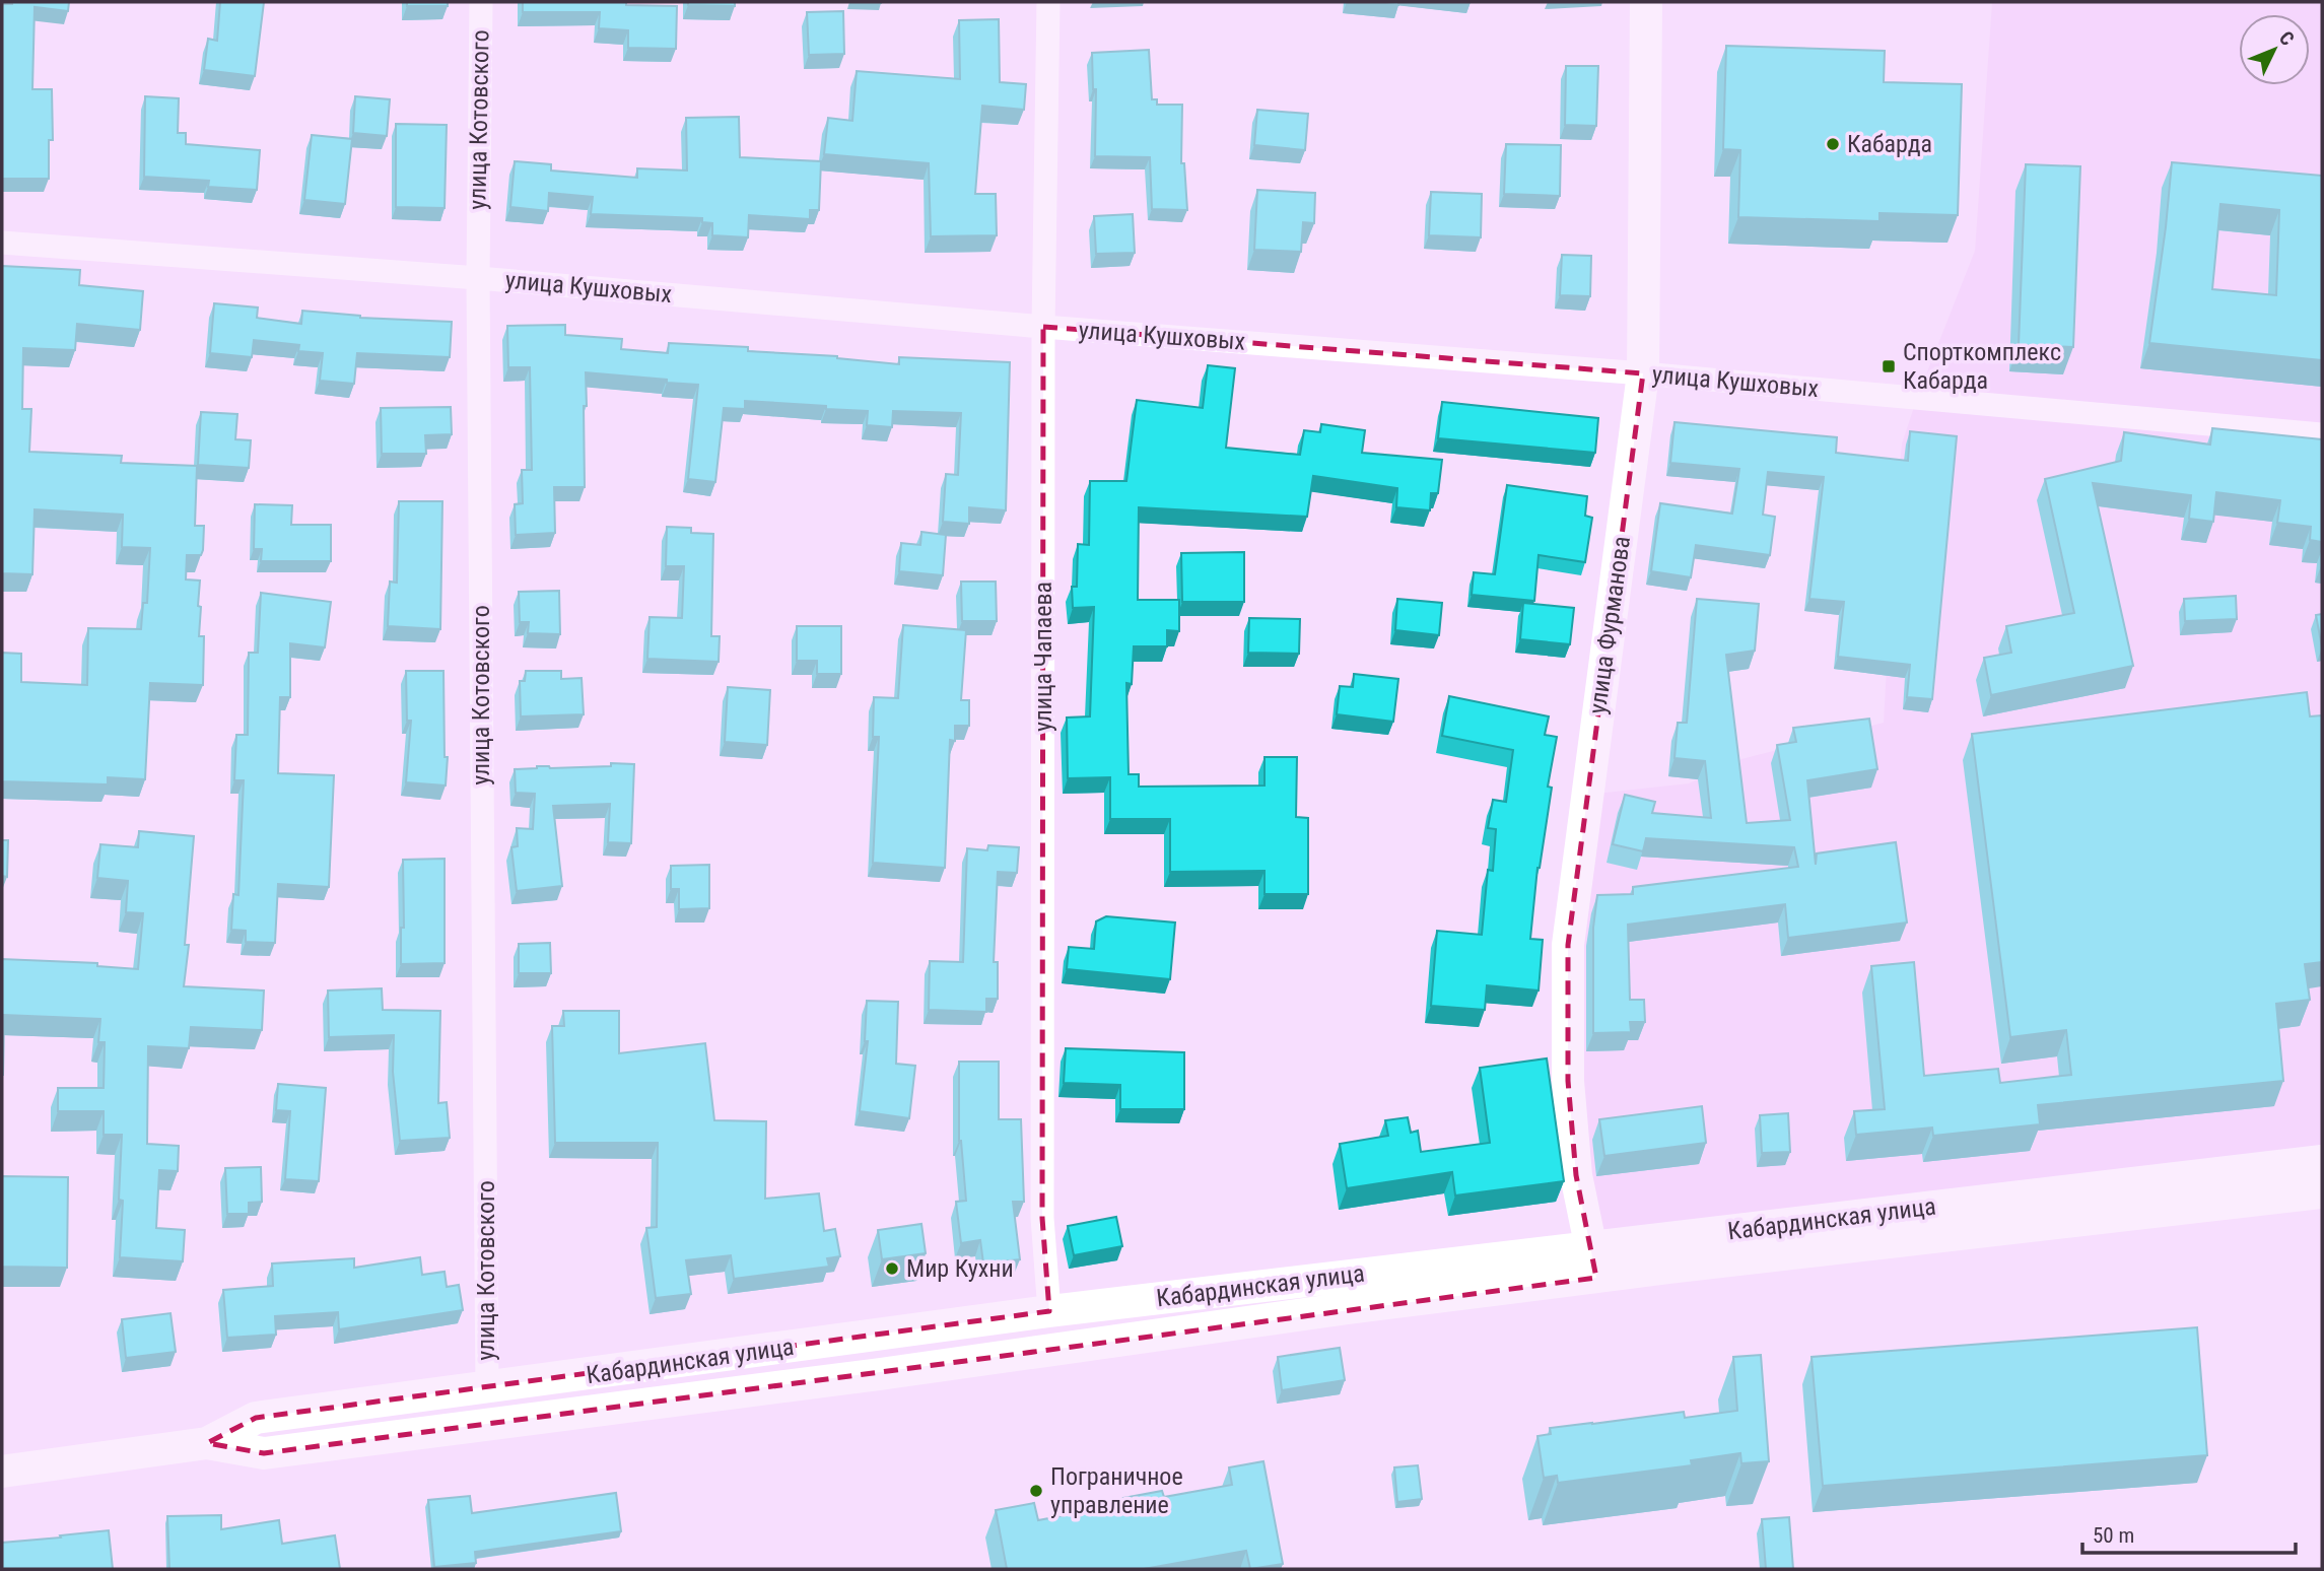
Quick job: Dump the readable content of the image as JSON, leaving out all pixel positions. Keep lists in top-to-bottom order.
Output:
{
  "streets": {
    "main road": ["улица Фурманова", "Кабардинская улица"],
    "street": ["улица Котовского", "улица Кушховых", "улица Чапаева"]
  },
  "crossings": [
    ["улица Котовского", "улица Кушховых"],
    ["улица Котовского", "Кабардинская улица"],
    ["улица Кушховых", "улица Фурманова"],
    ["улица Кушховых", "улица Чапаева"],
    ["улица Фурманова", "Кабардинская улица"],
    ["улица Чапаева", "Кабардинская улица"]
  ],
  "places": {
    "other": ["Кабарда", "Мир Кухни", "Пограничное управление"],
    "transit": ["Спорткомплекс Кабарда"]
  },
  "scale_bar": "50 m",
  "north": "top right"
}
